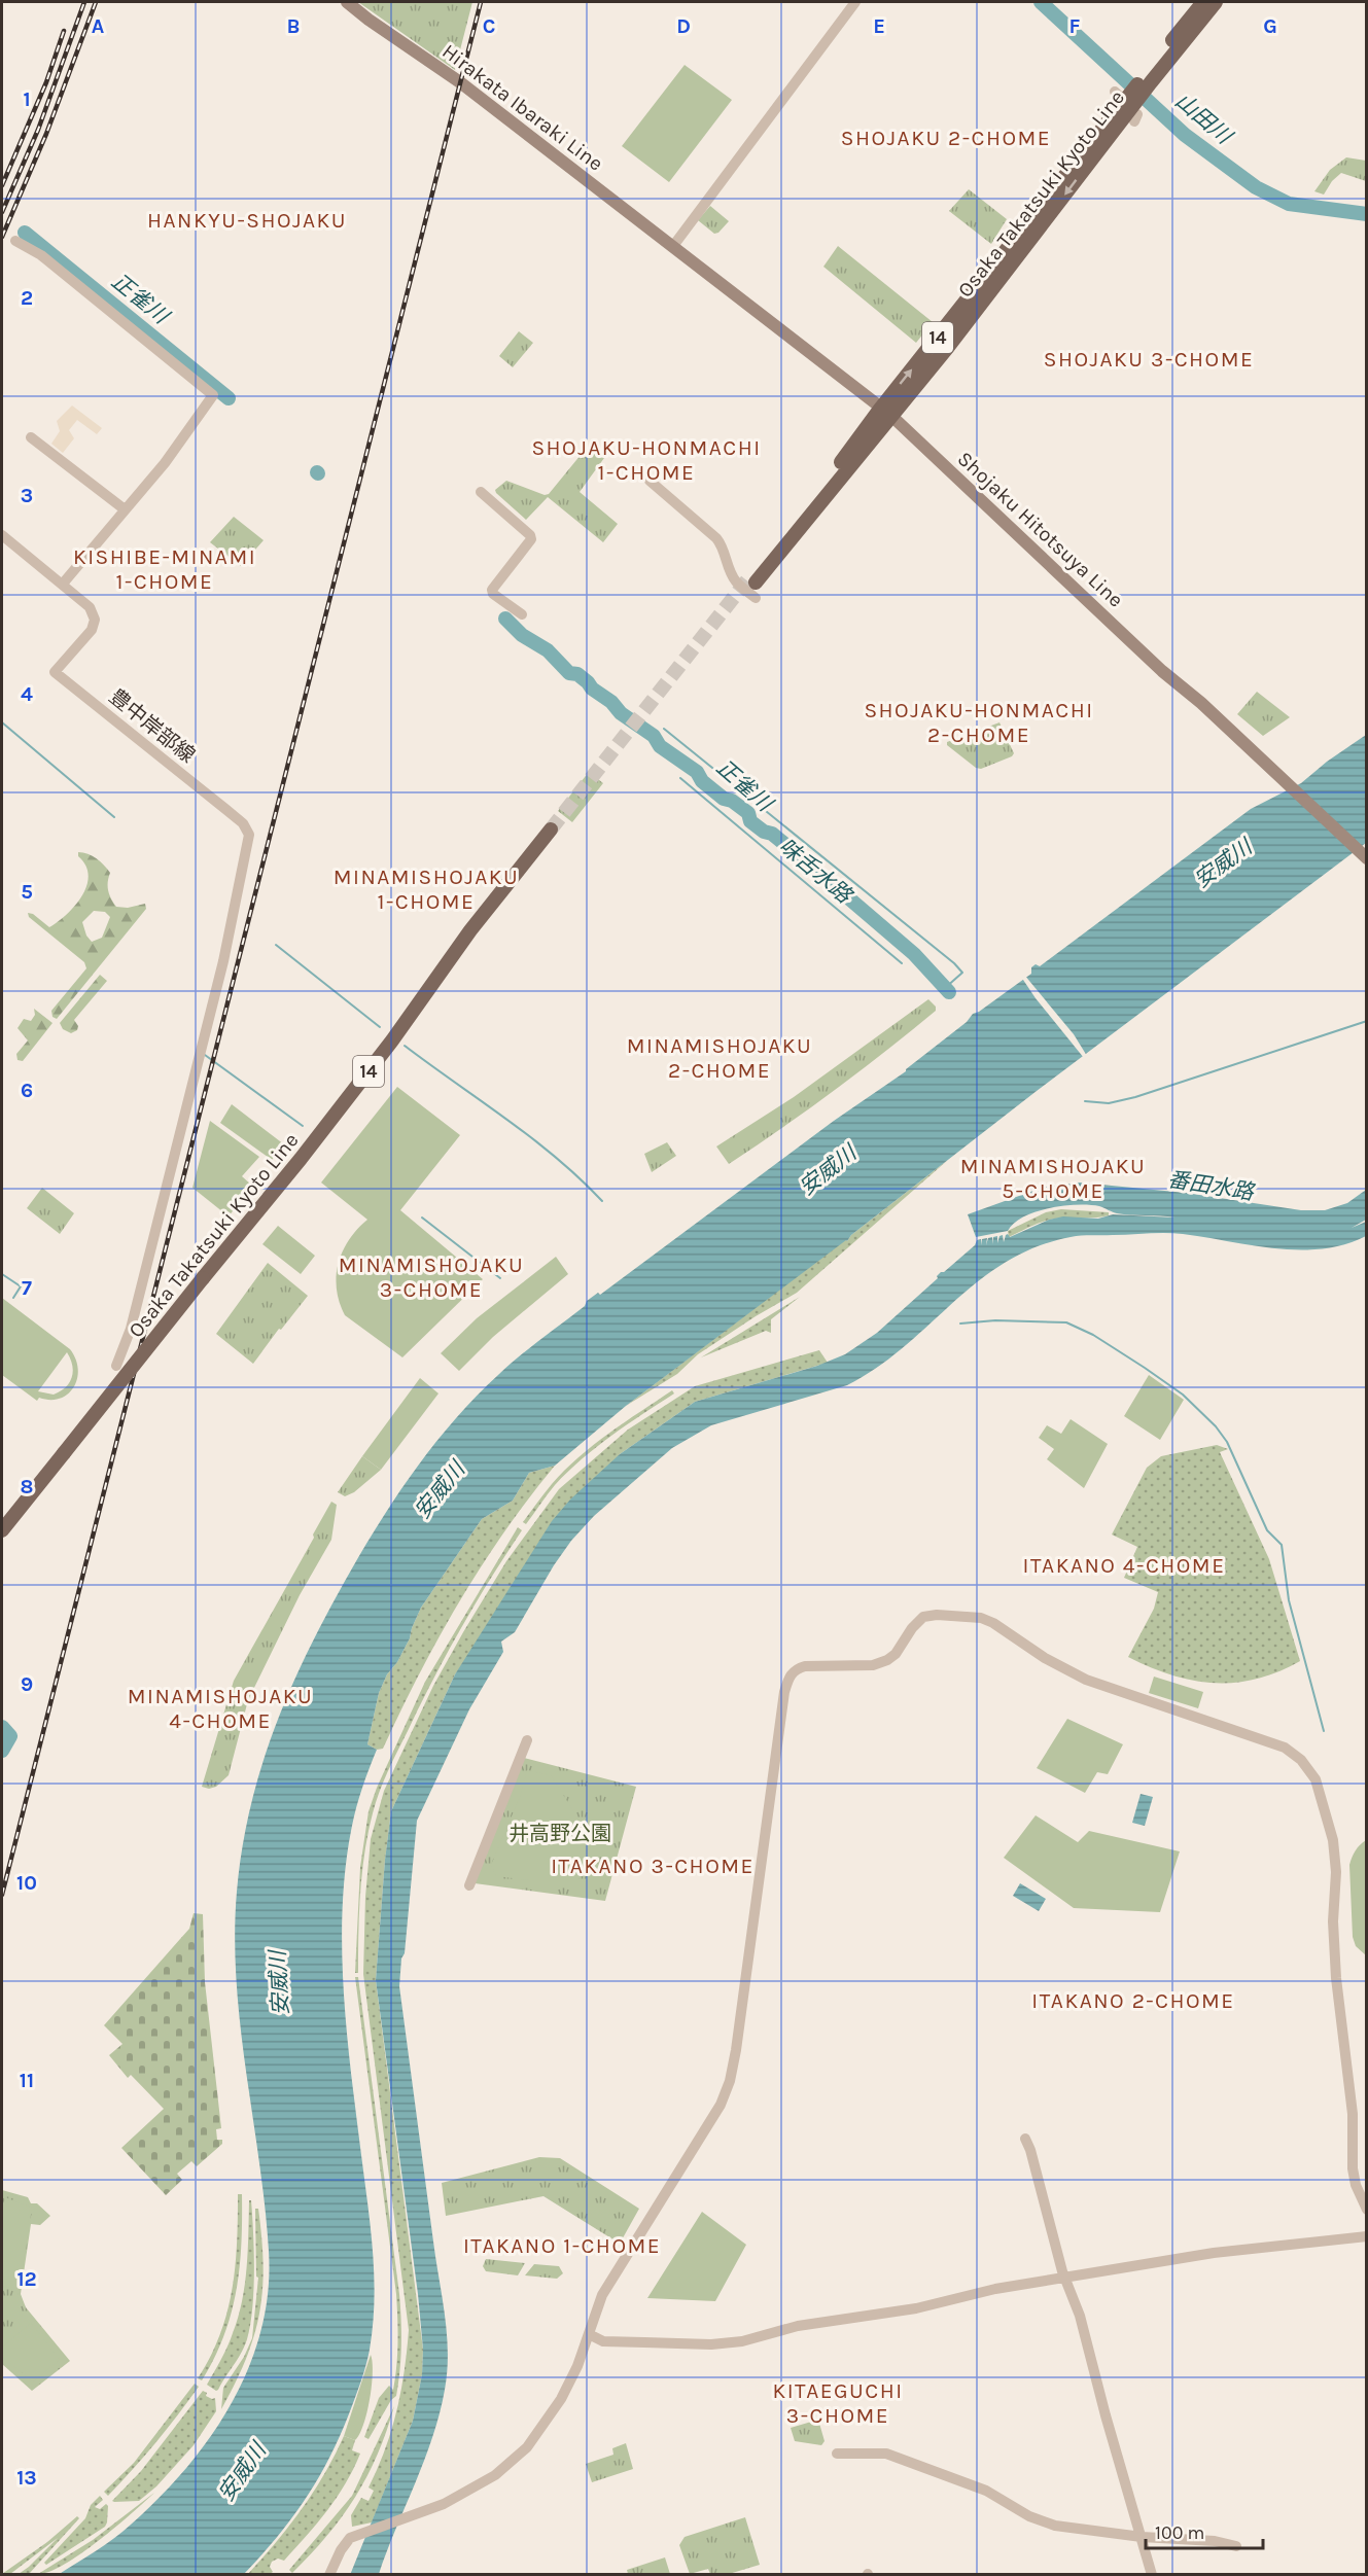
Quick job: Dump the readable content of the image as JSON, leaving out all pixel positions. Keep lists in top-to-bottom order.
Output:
{
  "streets": {
    "main road": [
      "Hirakata Ibaraki Line",
      "Osaka Takatsuki Kyoto Line",
      "14",
      "Shojaku Hitotsuya Line"
    ],
    "street": ["豊中岸部線"]
  },
  "crossings": [
    ["Hirakata Ibaraki Line", "Shojaku Hitotsuya Line"],
    ["Osaka Takatsuki Kyoto Line", "Shojaku Hitotsuya Line"]
  ],
  "districts": [
    "SHOJAKU 2-CHOME",
    "HANKYU-SHOJAKU",
    "SHOJAKU 3-CHOME",
    "SHOJAKU-HONMACHI 1-CHOME",
    "KISHIBE-MINAMI 1-CHOME",
    "SHOJAKU-HONMACHI 2-CHOME",
    "MINAMISHOJAKU 1-CHOME",
    "MINAMISHOJAKU 2-CHOME",
    "MINAMISHOJAKU 5-CHOME",
    "MINAMISHOJAKU 3-CHOME",
    "ITAKANO 4-CHOME",
    "MINAMISHOJAKU 4-CHOME",
    "ITAKANO 3-CHOME",
    "ITAKANO 2-CHOME",
    "ITAKANO 1-CHOME",
    "KITAEGUCHI 3-CHOME"
  ],
  "water": [
    "山田川",
    "正雀川",
    "安威川",
    "味舌水路",
    "番田水路"
  ],
  "parks": ["井高野公園"],
  "scale_bar": "100 m",
  "grid": {
    "columns": [
      "A",
      "B",
      "C",
      "D",
      "E",
      "F",
      "G"
    ],
    "rows": [
      "1",
      "2",
      "3",
      "4",
      "5",
      "6",
      "7",
      "8",
      "9",
      "10",
      "11",
      "12",
      "13"
    ]
  }
}
